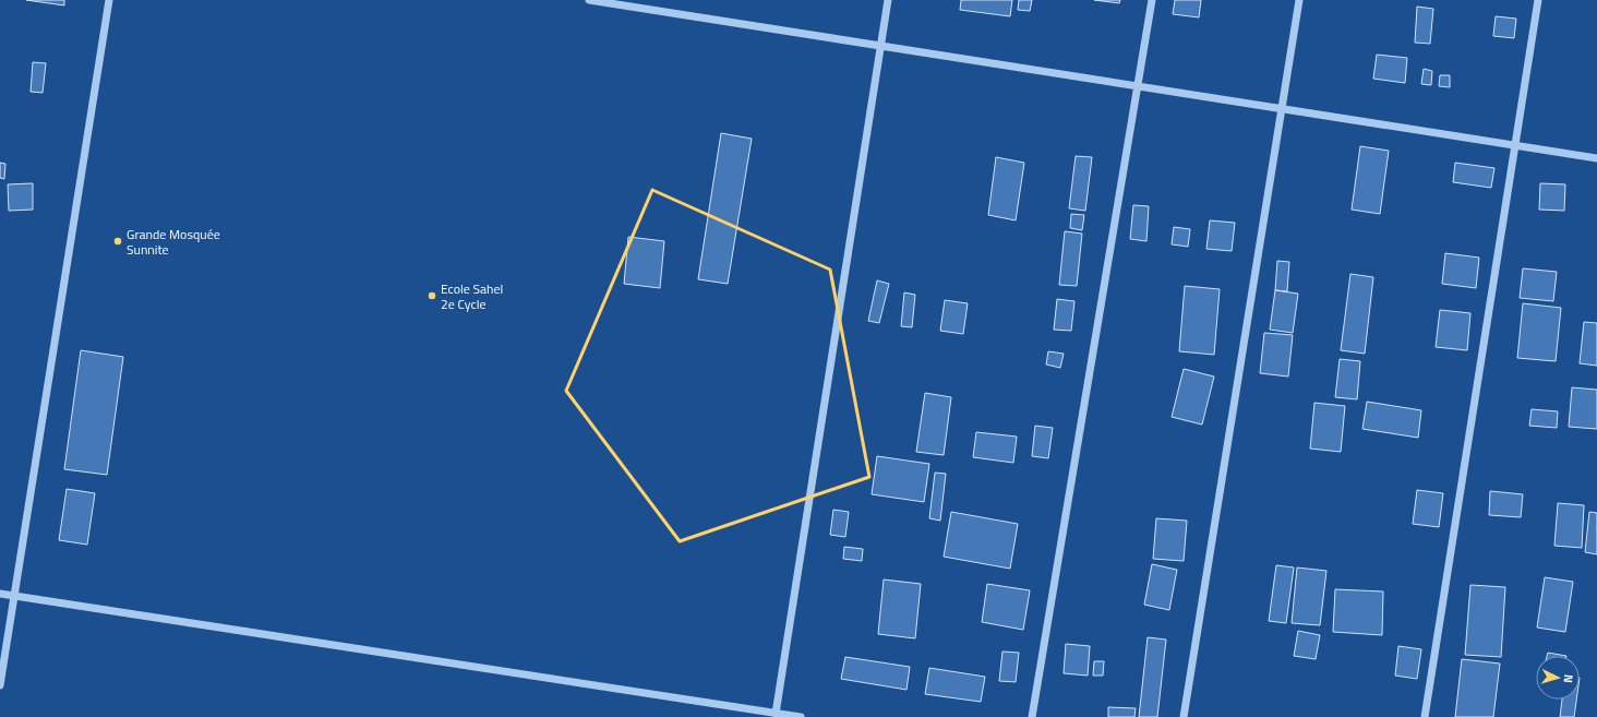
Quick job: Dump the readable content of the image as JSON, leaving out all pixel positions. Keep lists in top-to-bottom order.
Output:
{
  "places": ["Grande Mosquée Sunnite", "Ecole Sahel 2e Cycle"],
  "north": "right"
}
